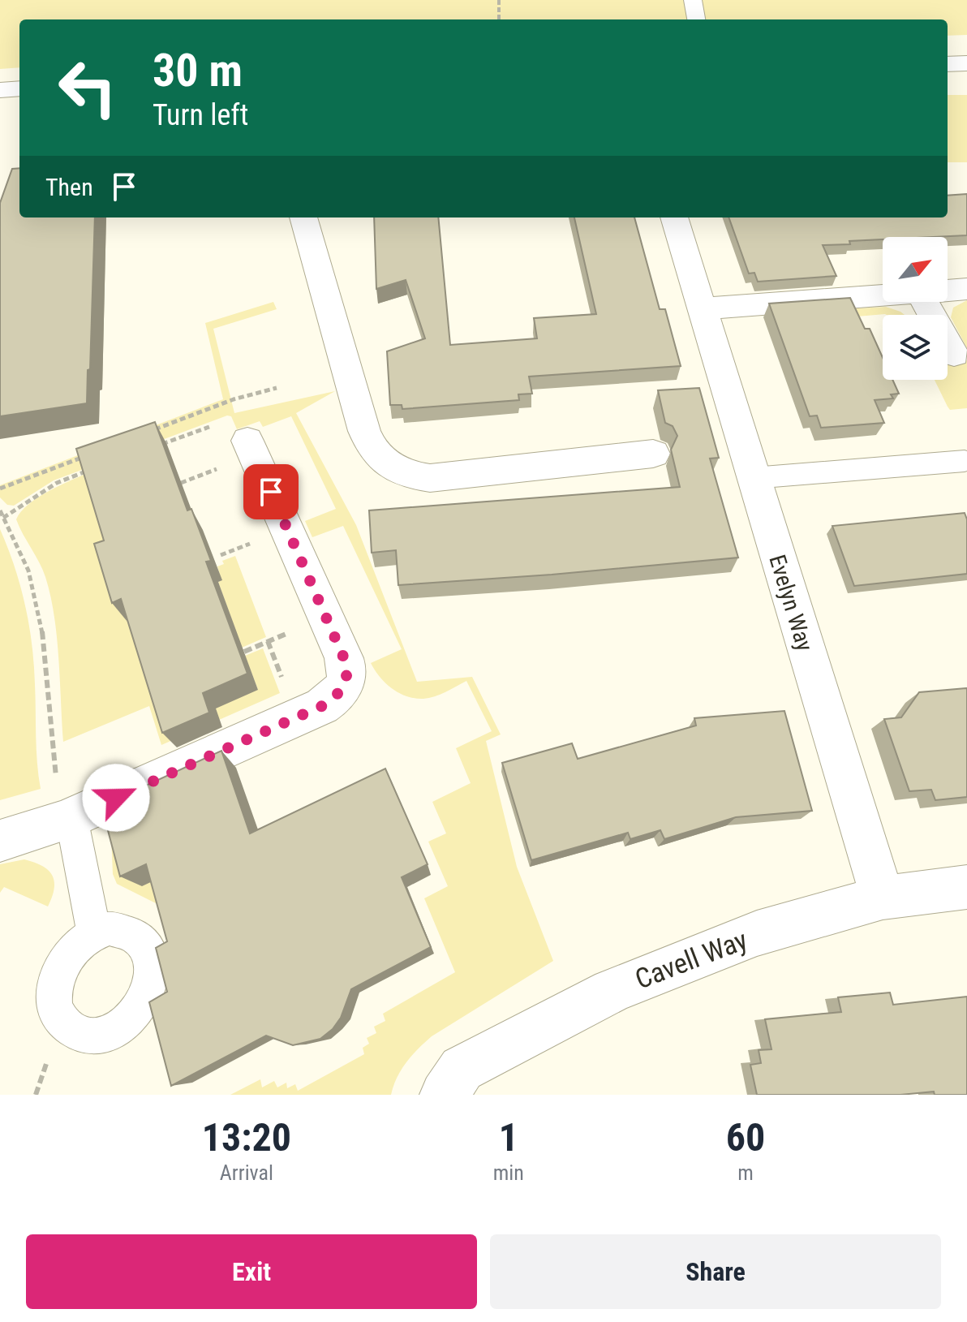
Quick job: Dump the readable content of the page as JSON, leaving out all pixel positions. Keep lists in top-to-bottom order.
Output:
{
  "streets": {
    "street": ["Evelyn Way", "Cavell Way"]
  },
  "crossings": [
    ["Evelyn Way", "Cavell Way"]
  ],
  "north": "top right",
  "page": {
    "turn": ["30 m", "Turn left"],
    "then": "Then",
    "eta": [
      "13:20",
      "Arrival",
      "1",
      "min",
      "60",
      "m"
    ],
    "buttons": ["Exit", "Share"]
  }
}
